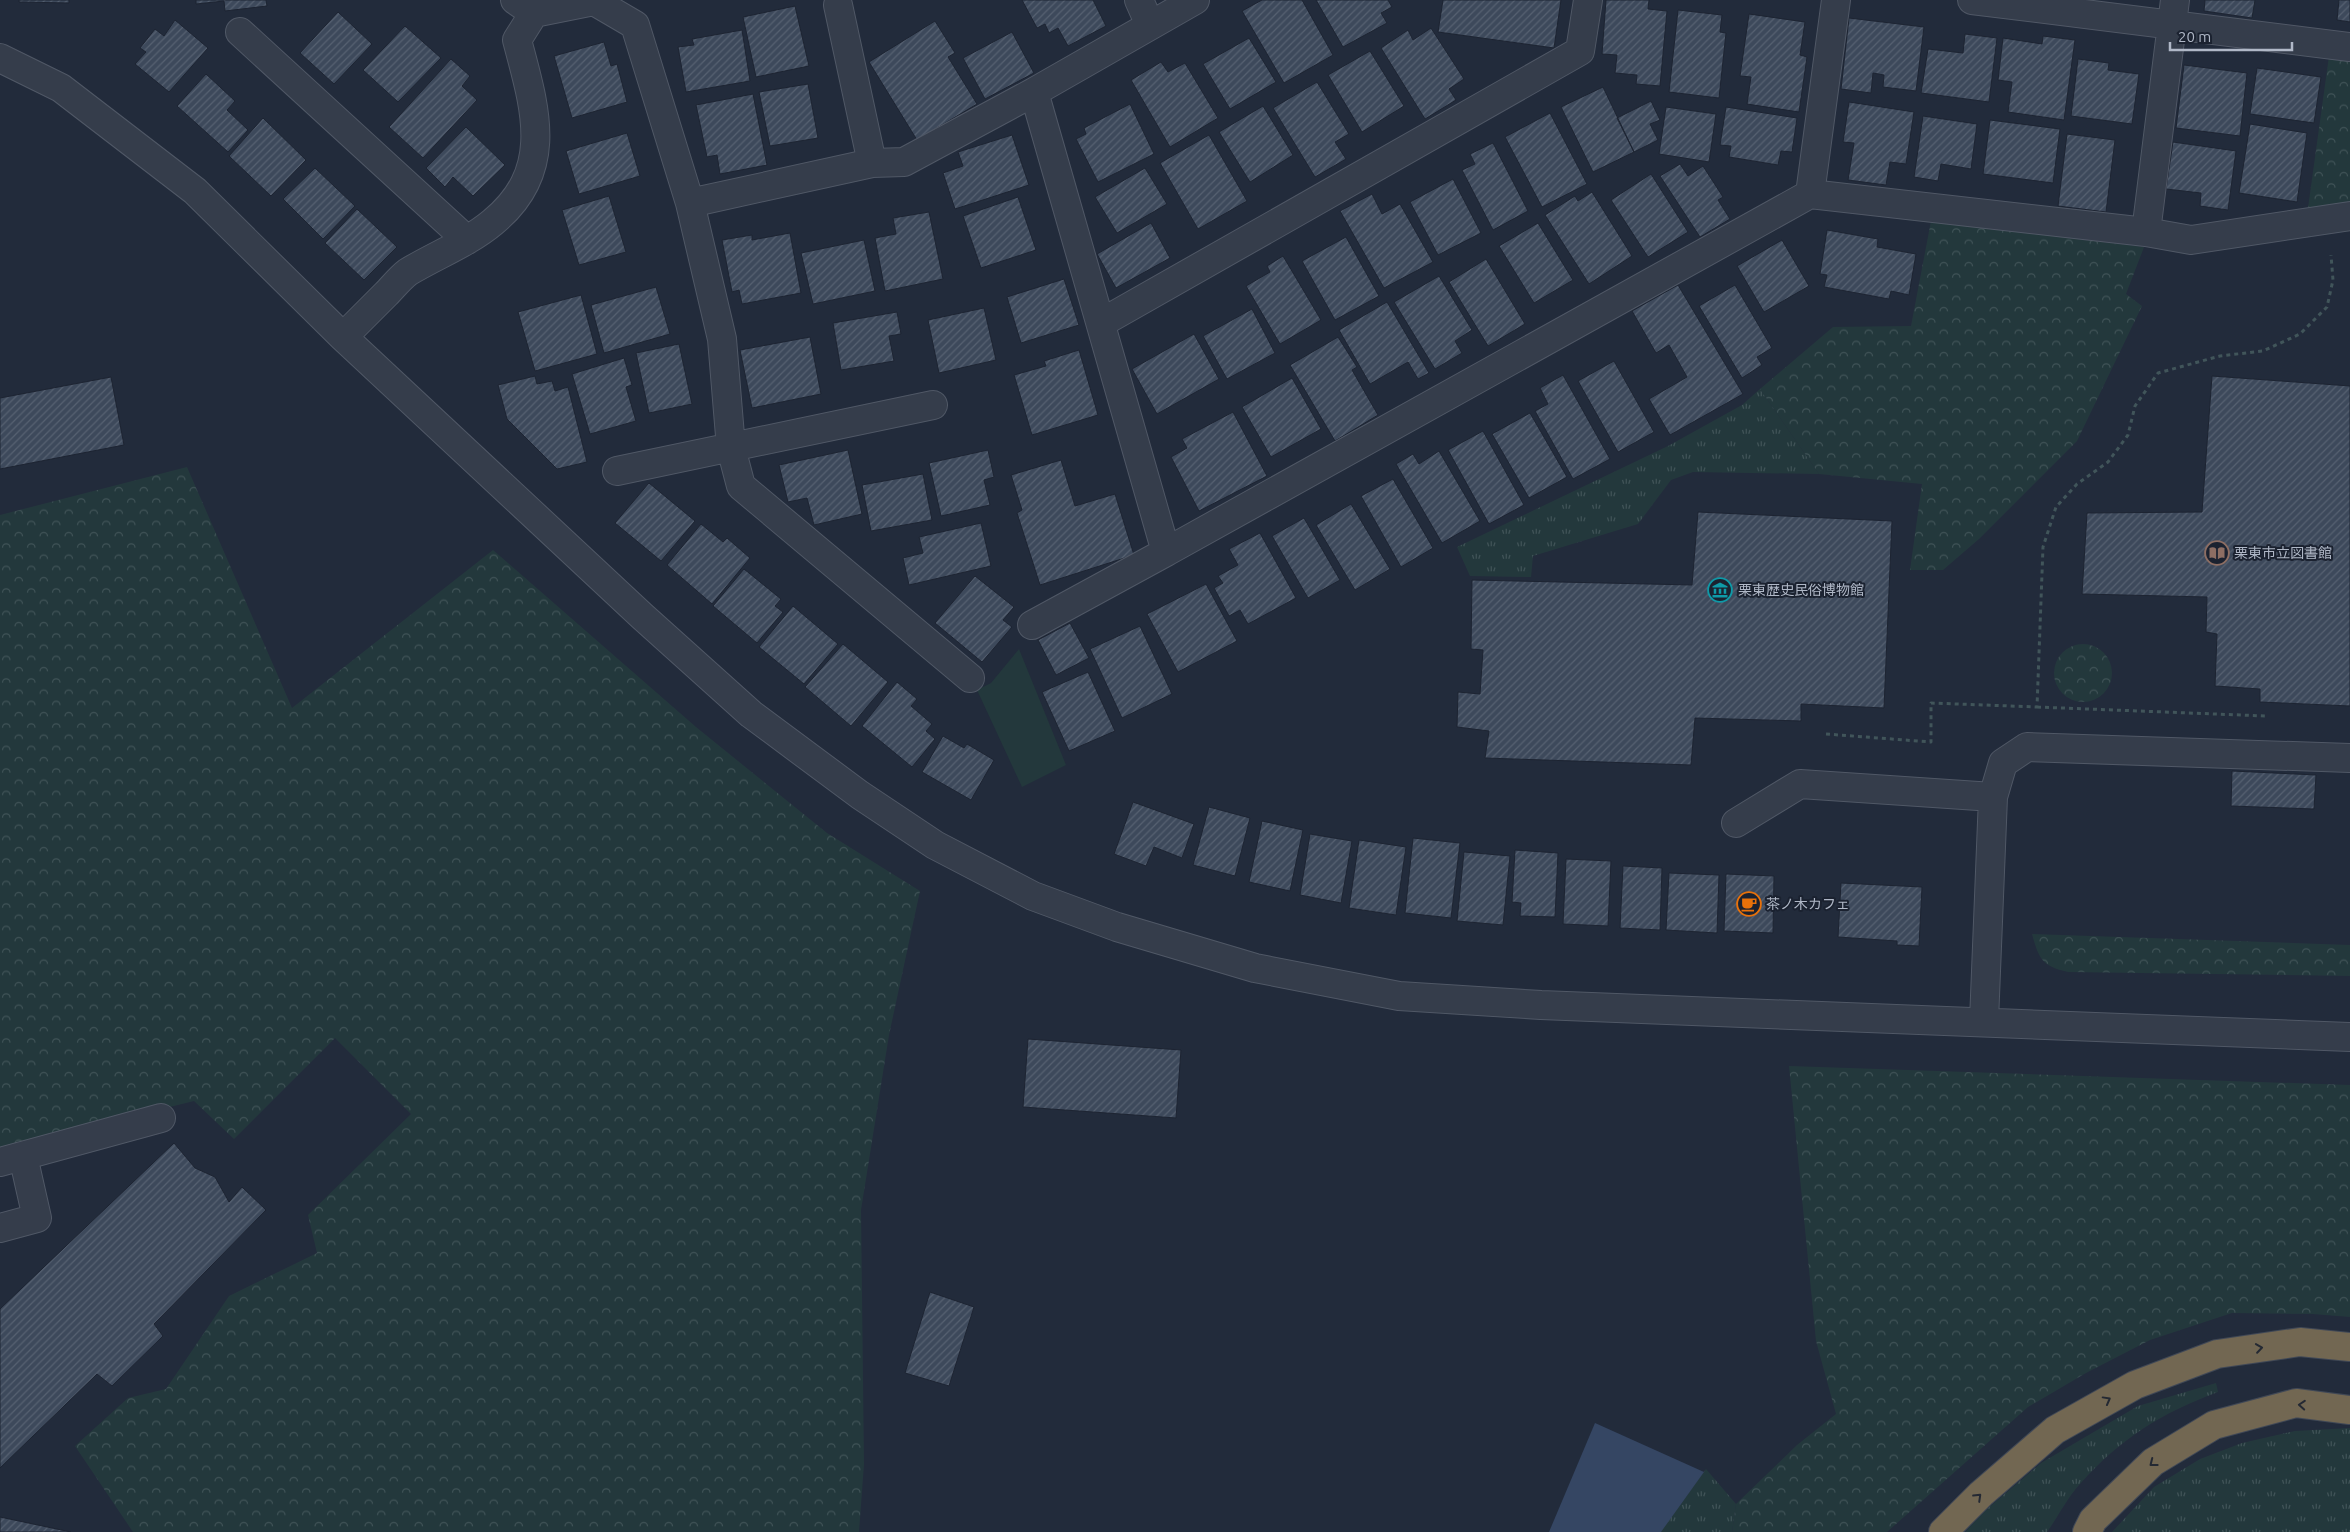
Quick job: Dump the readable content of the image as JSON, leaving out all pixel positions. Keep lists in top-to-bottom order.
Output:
{
  "places": {
    "library": ["栗東市立図書館"],
    "museum": ["栗東歴史民俗博物館"],
    "cafe": ["茶ノ木カフェ"]
  },
  "scale_bar": "20 m"
}
